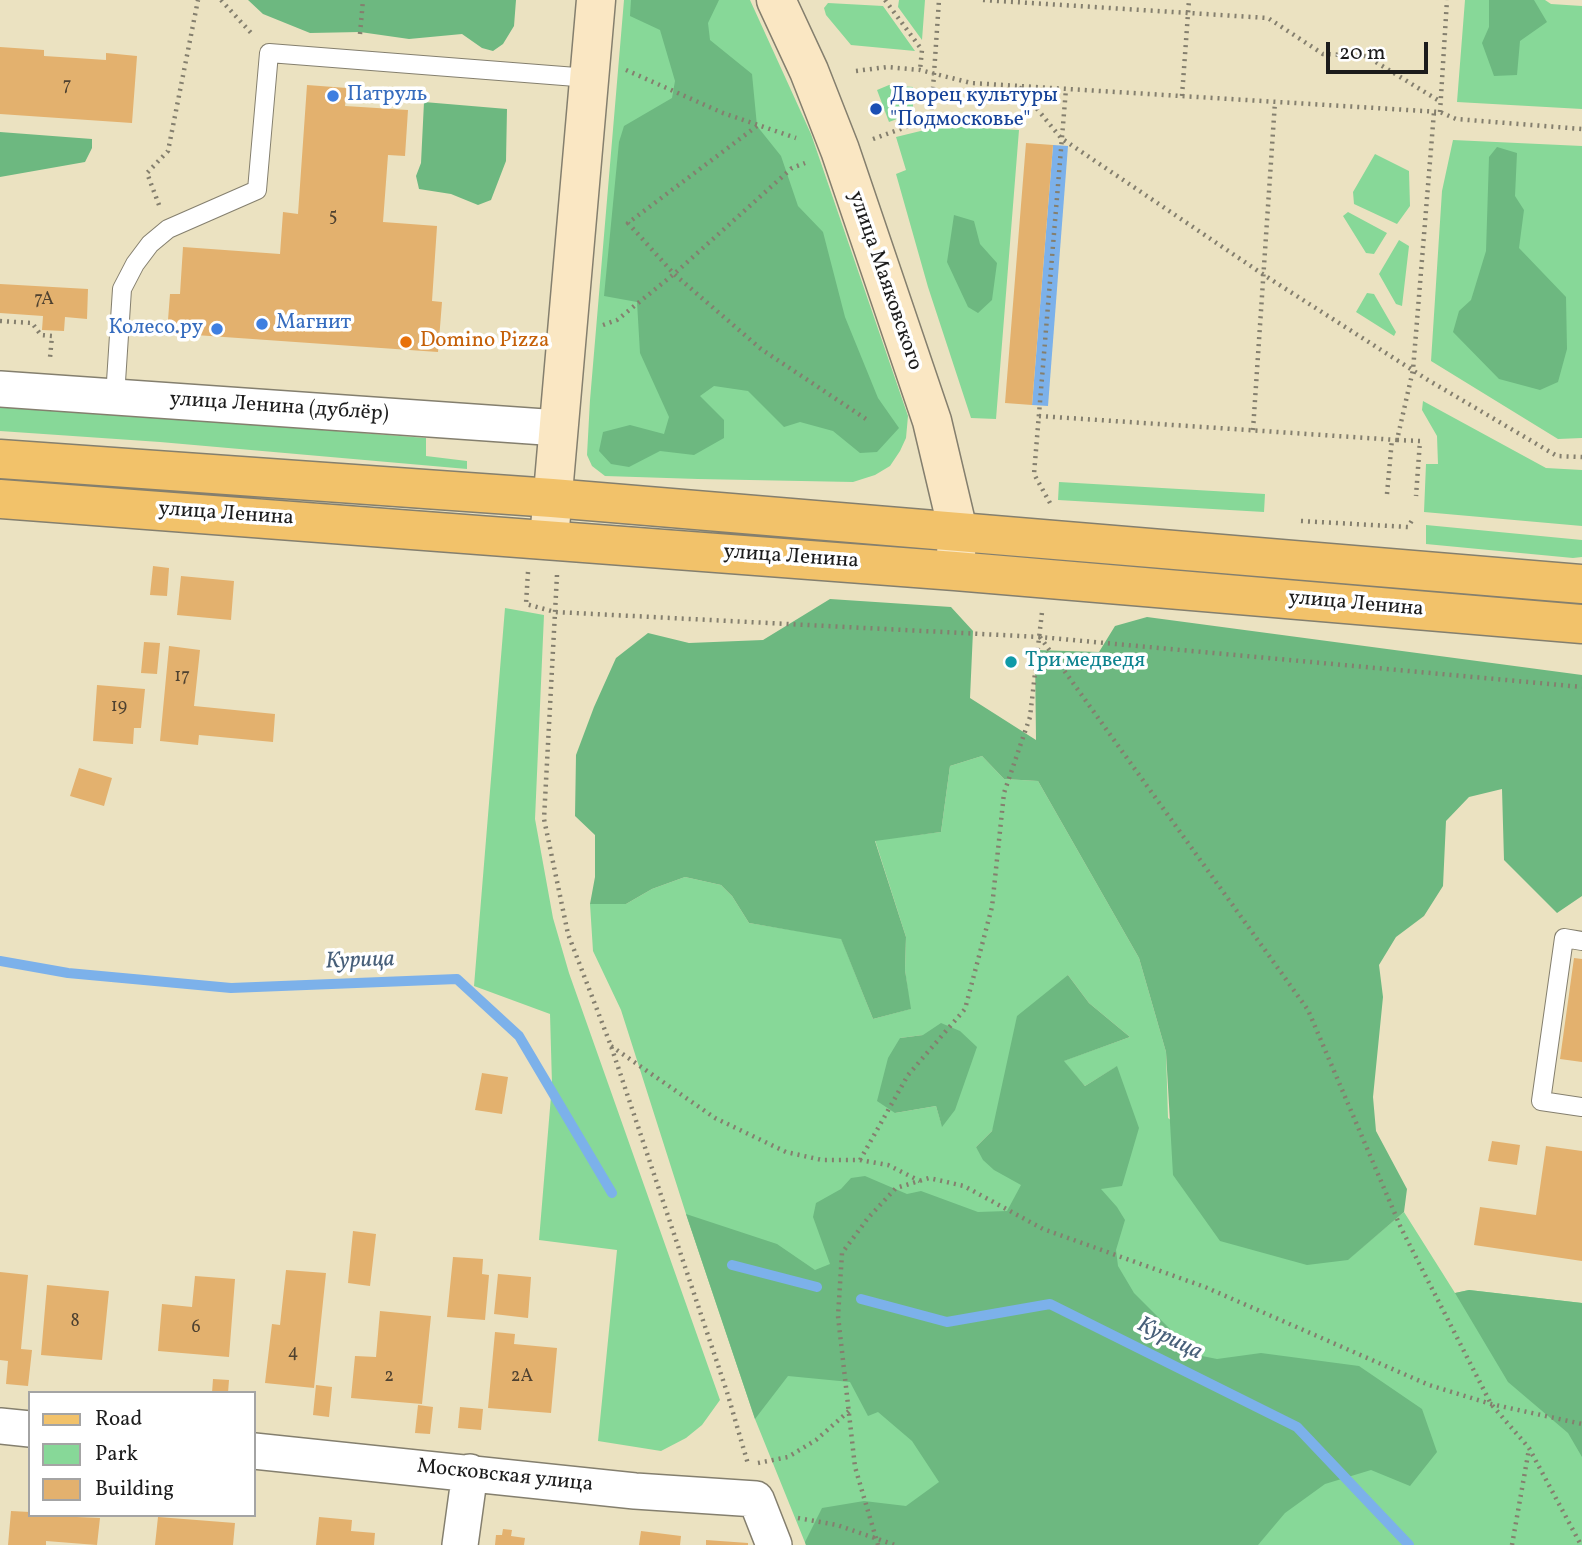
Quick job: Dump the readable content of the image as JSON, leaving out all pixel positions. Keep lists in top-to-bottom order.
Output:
{
  "streets": {
    "main road": ["улица Ленина"],
    "street": ["улица Маяковского", "улица Ленина (дублёр)", "Московская улица"]
  },
  "crossings": [
    ["улица Маяковского", "улица Ленина"]
  ],
  "water": ["Курица"],
  "places": [
    "Патруль",
    "Дворец культуры \"Подмосковье\"",
    "Магнит",
    "Колесо.ру",
    "Domino Pizza",
    "Три медведя"
  ],
  "house_numbers": [
    "7",
    "5",
    "7А",
    "17",
    "19",
    "8",
    "6",
    "4",
    "2",
    "2А"
  ],
  "legend": ["Road", "Park", "Building"],
  "scale_bar": "20 m"
}
